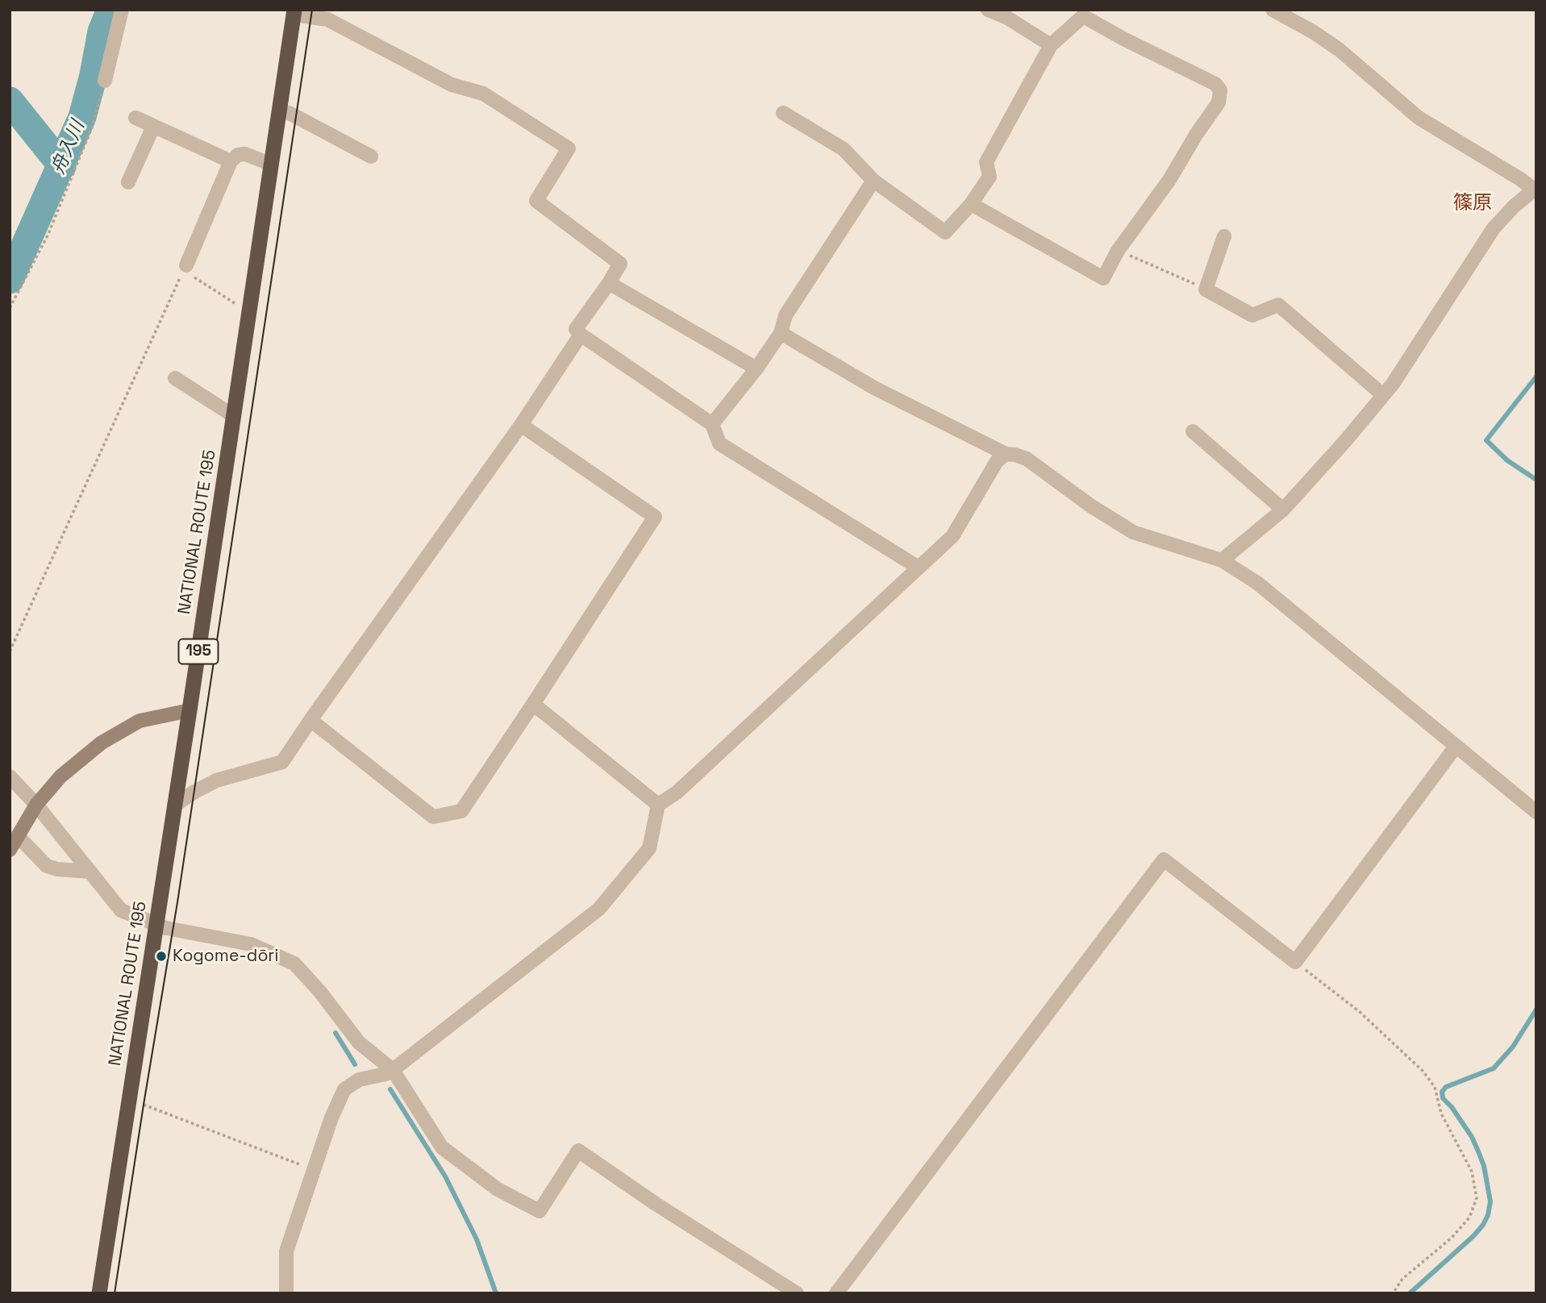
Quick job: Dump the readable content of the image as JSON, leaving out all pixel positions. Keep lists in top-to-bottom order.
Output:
{
  "streets": {
    "highway": ["NATIONAL ROUTE 195", "195"]
  },
  "districts": ["篠原"],
  "water": ["舟入川"],
  "places": ["Kogome-dōri"]
}
